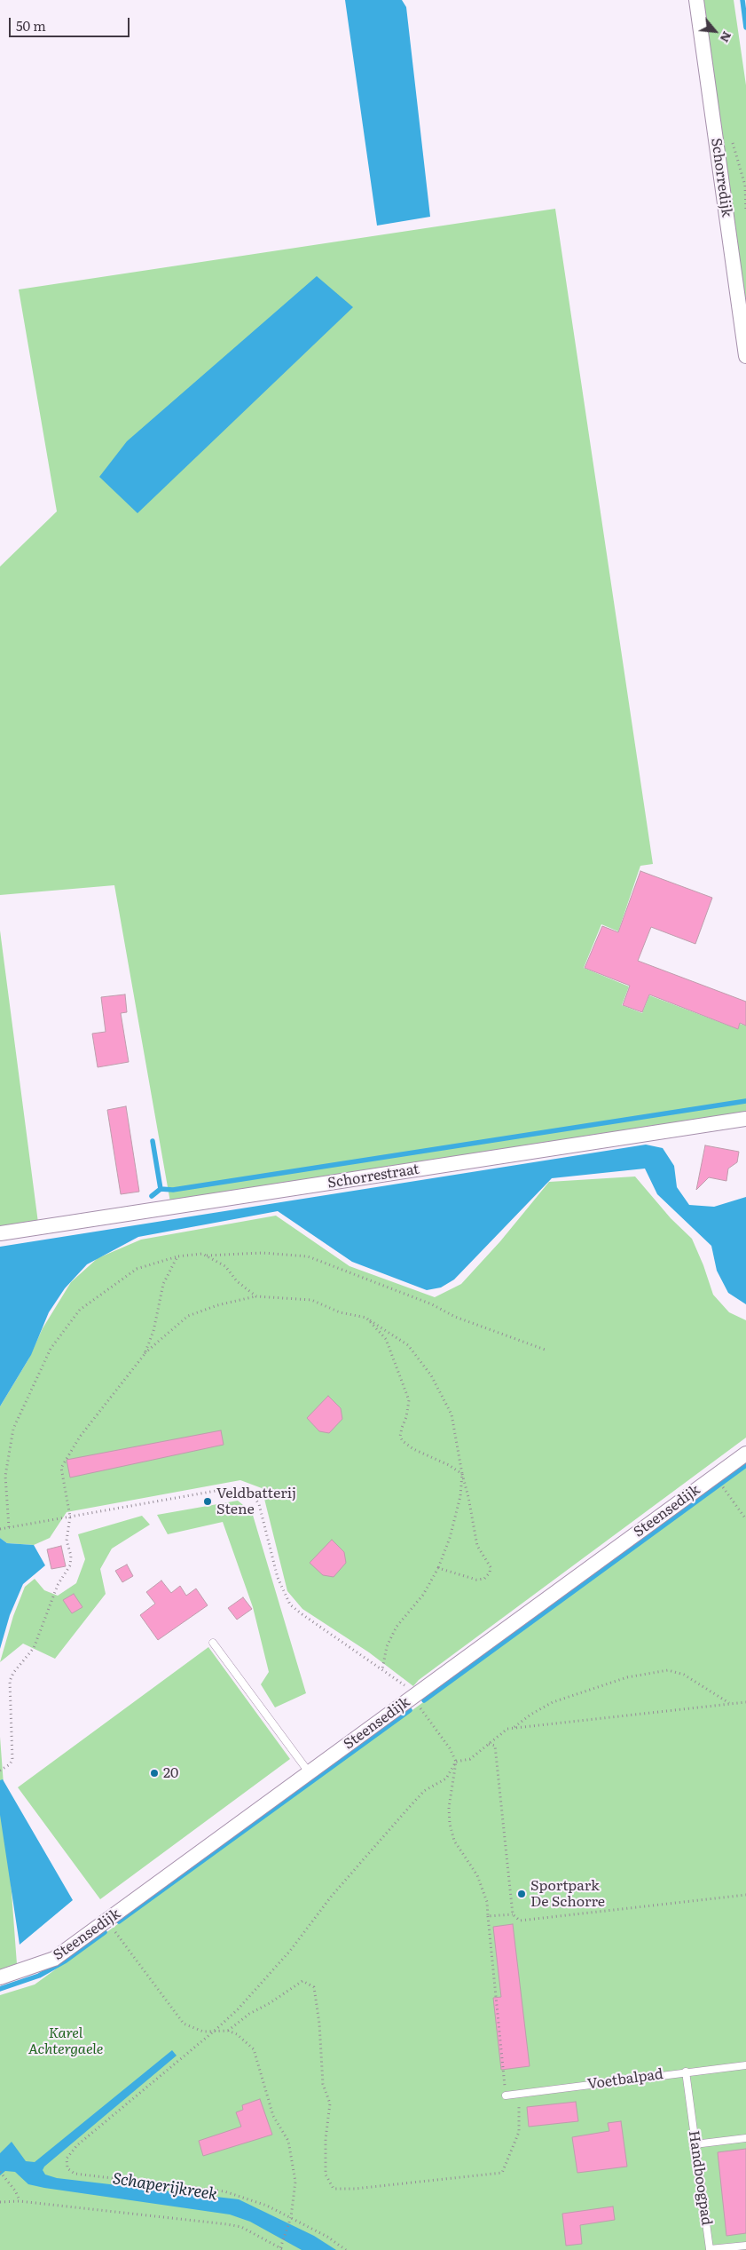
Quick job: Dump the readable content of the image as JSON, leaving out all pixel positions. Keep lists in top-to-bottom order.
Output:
{
  "streets": {
    "street": ["Schorredijk", "Schorrestraat", "Steensedijk"],
    "lane": ["Voetbalpad", "Handboogpad"]
  },
  "crossings": [
    ["Voetbalpad", "Handboogpad"]
  ],
  "water": ["Schaperijkreek"],
  "parks": ["Karel Achtergaele"],
  "places": ["Veldbatterij Stene", "20", "Sportpark De Schorre"],
  "scale_bar": "50 m",
  "north": "bottom right"
}
